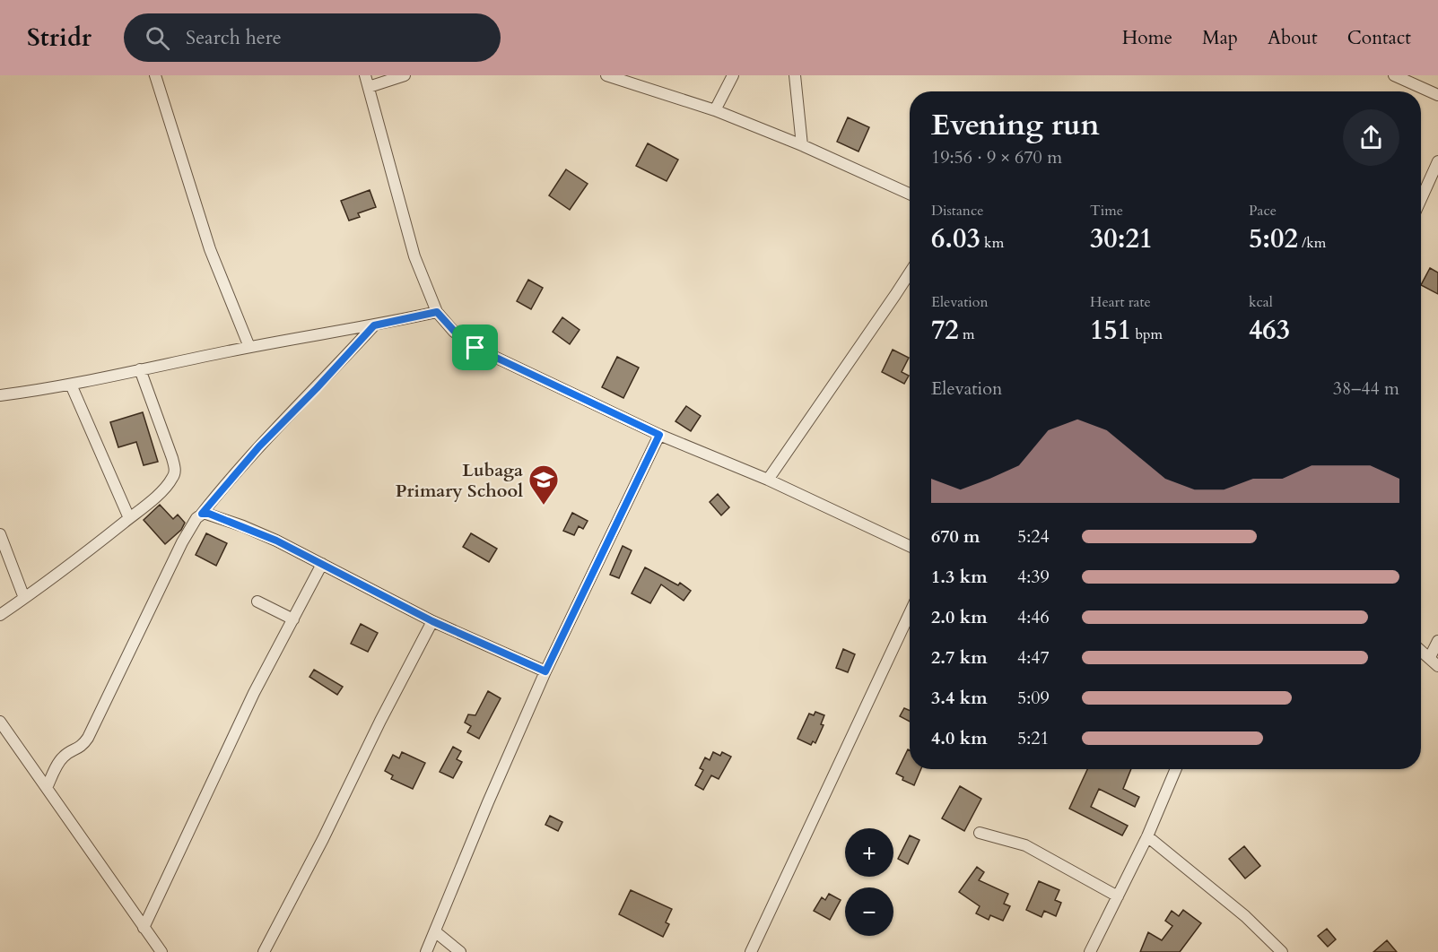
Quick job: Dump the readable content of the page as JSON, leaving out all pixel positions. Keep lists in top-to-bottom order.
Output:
{
  "places": {
    "school or university": ["Lubaga Primary School"]
  },
  "page": {
    "header": "Stridr",
    "search": "Search here",
    "nav": [
      "Home",
      "Map",
      "About",
      "Contact"
    ],
    "heading": ["Evening run", "19:56 · 9 × 670 m"],
    "stats": [
      ["Distance", "6.03 km"],
      ["Time", "30:21"],
      ["Pace", "5:02 /km"],
      ["Elevation", "72 m"],
      ["Heart rate", "151 bpm"],
      ["kcal", "463"]
    ],
    "chart": ["Elevation", "38–44 m"],
    "list": [
      {
        "name": "670 m",
        "note": "5:24"
      },
      {
        "name": "1.3 km",
        "note": "4:39"
      },
      {
        "name": "2.0 km",
        "note": "4:46"
      },
      {
        "name": "2.7 km",
        "note": "4:47"
      },
      {
        "name": "3.4 km",
        "note": "5:09"
      },
      {
        "name": "4.0 km",
        "note": "5:21"
      }
    ],
    "map_buttons": ["+", "−"]
  }
}
